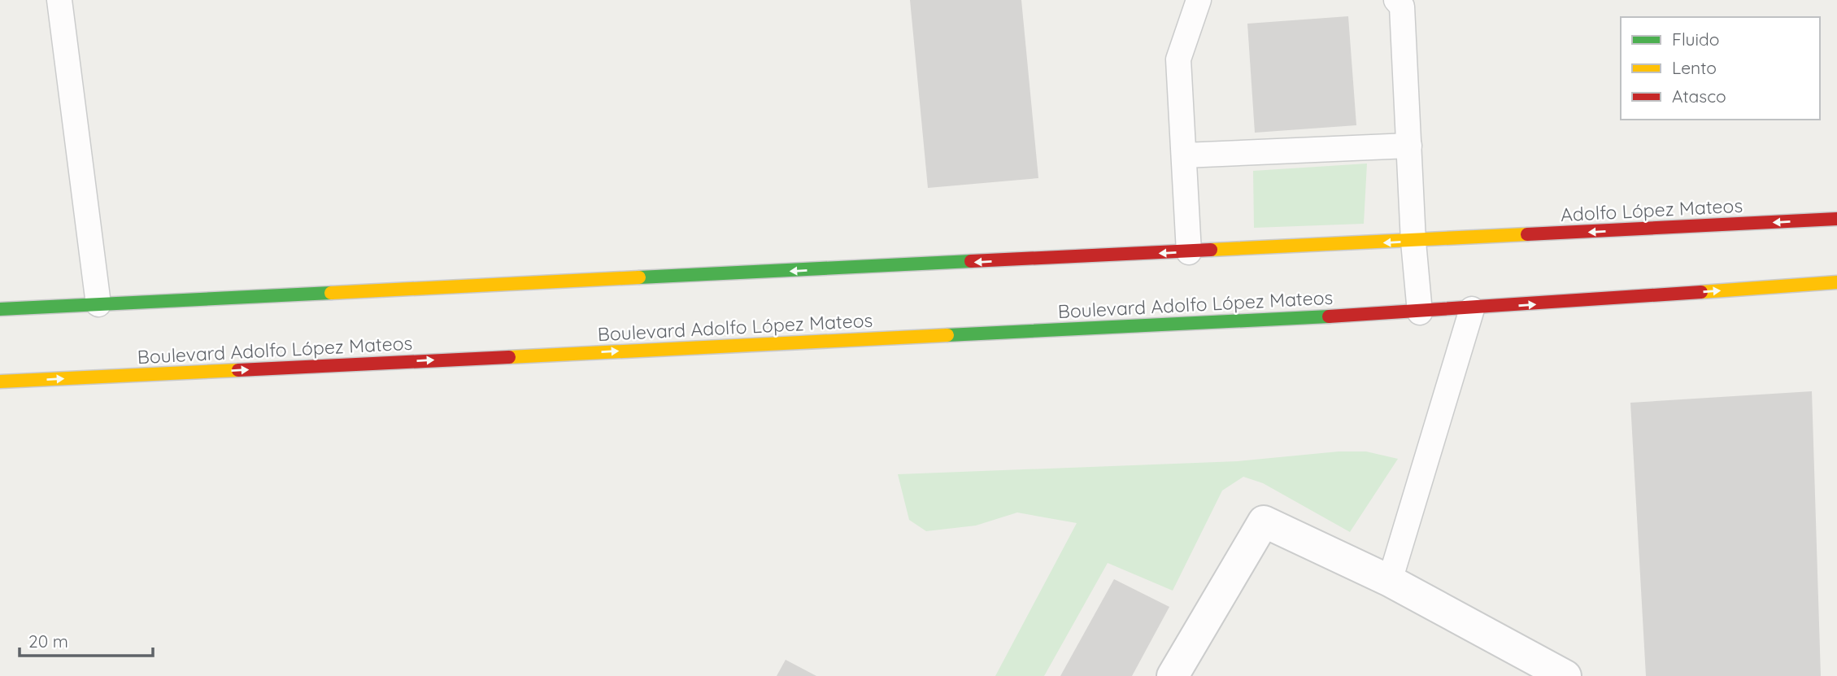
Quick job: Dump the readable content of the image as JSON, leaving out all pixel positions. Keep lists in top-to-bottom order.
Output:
{
  "streets": {
    "street": ["Adolfo López Mateos", "Boulevard Adolfo López Mateos"]
  },
  "legend": ["Fluido", "Lento", "Atasco"],
  "scale_bar": "20 m"
}
